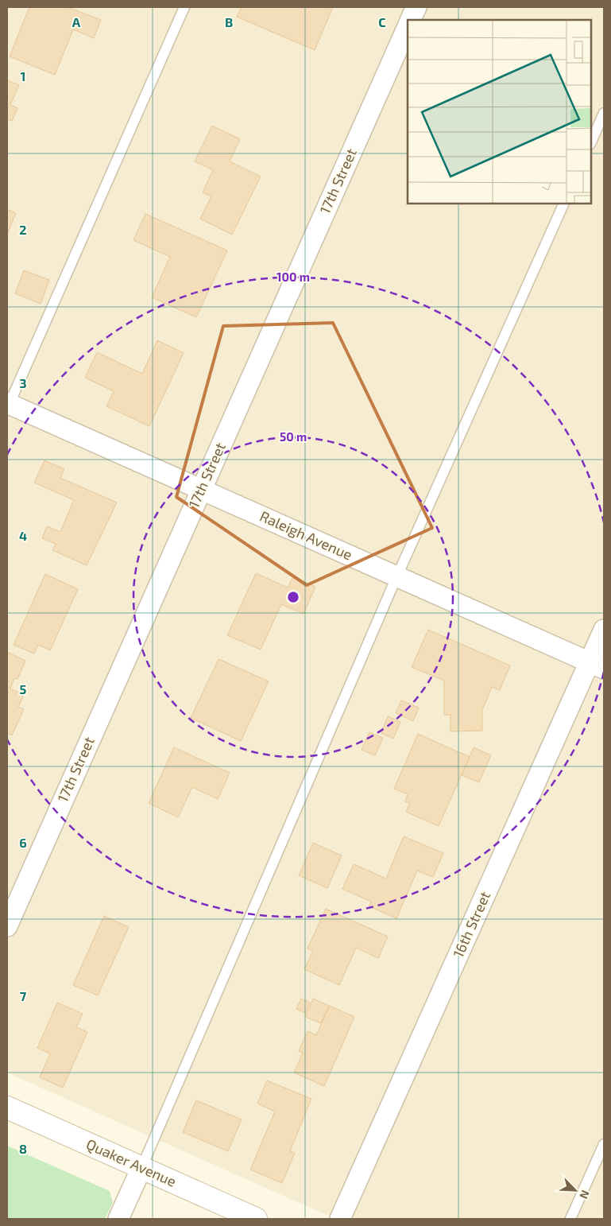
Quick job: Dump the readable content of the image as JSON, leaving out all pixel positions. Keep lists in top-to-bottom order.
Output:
{
  "streets": {
    "main road": ["Quaker Avenue"],
    "street": ["17th Street", "Raleigh Avenue", "16th Street"]
  },
  "crossings": [
    ["17th Street", "Raleigh Avenue"],
    ["Raleigh Avenue", "16th Street"]
  ],
  "north": "bottom right",
  "grid": {
    "columns": ["A", "B", "C"],
    "rows": [
      "1",
      "2",
      "3",
      "4",
      "5",
      "6",
      "7",
      "8"
    ]
  },
  "rings": ["100 m", "50 m"]
}
